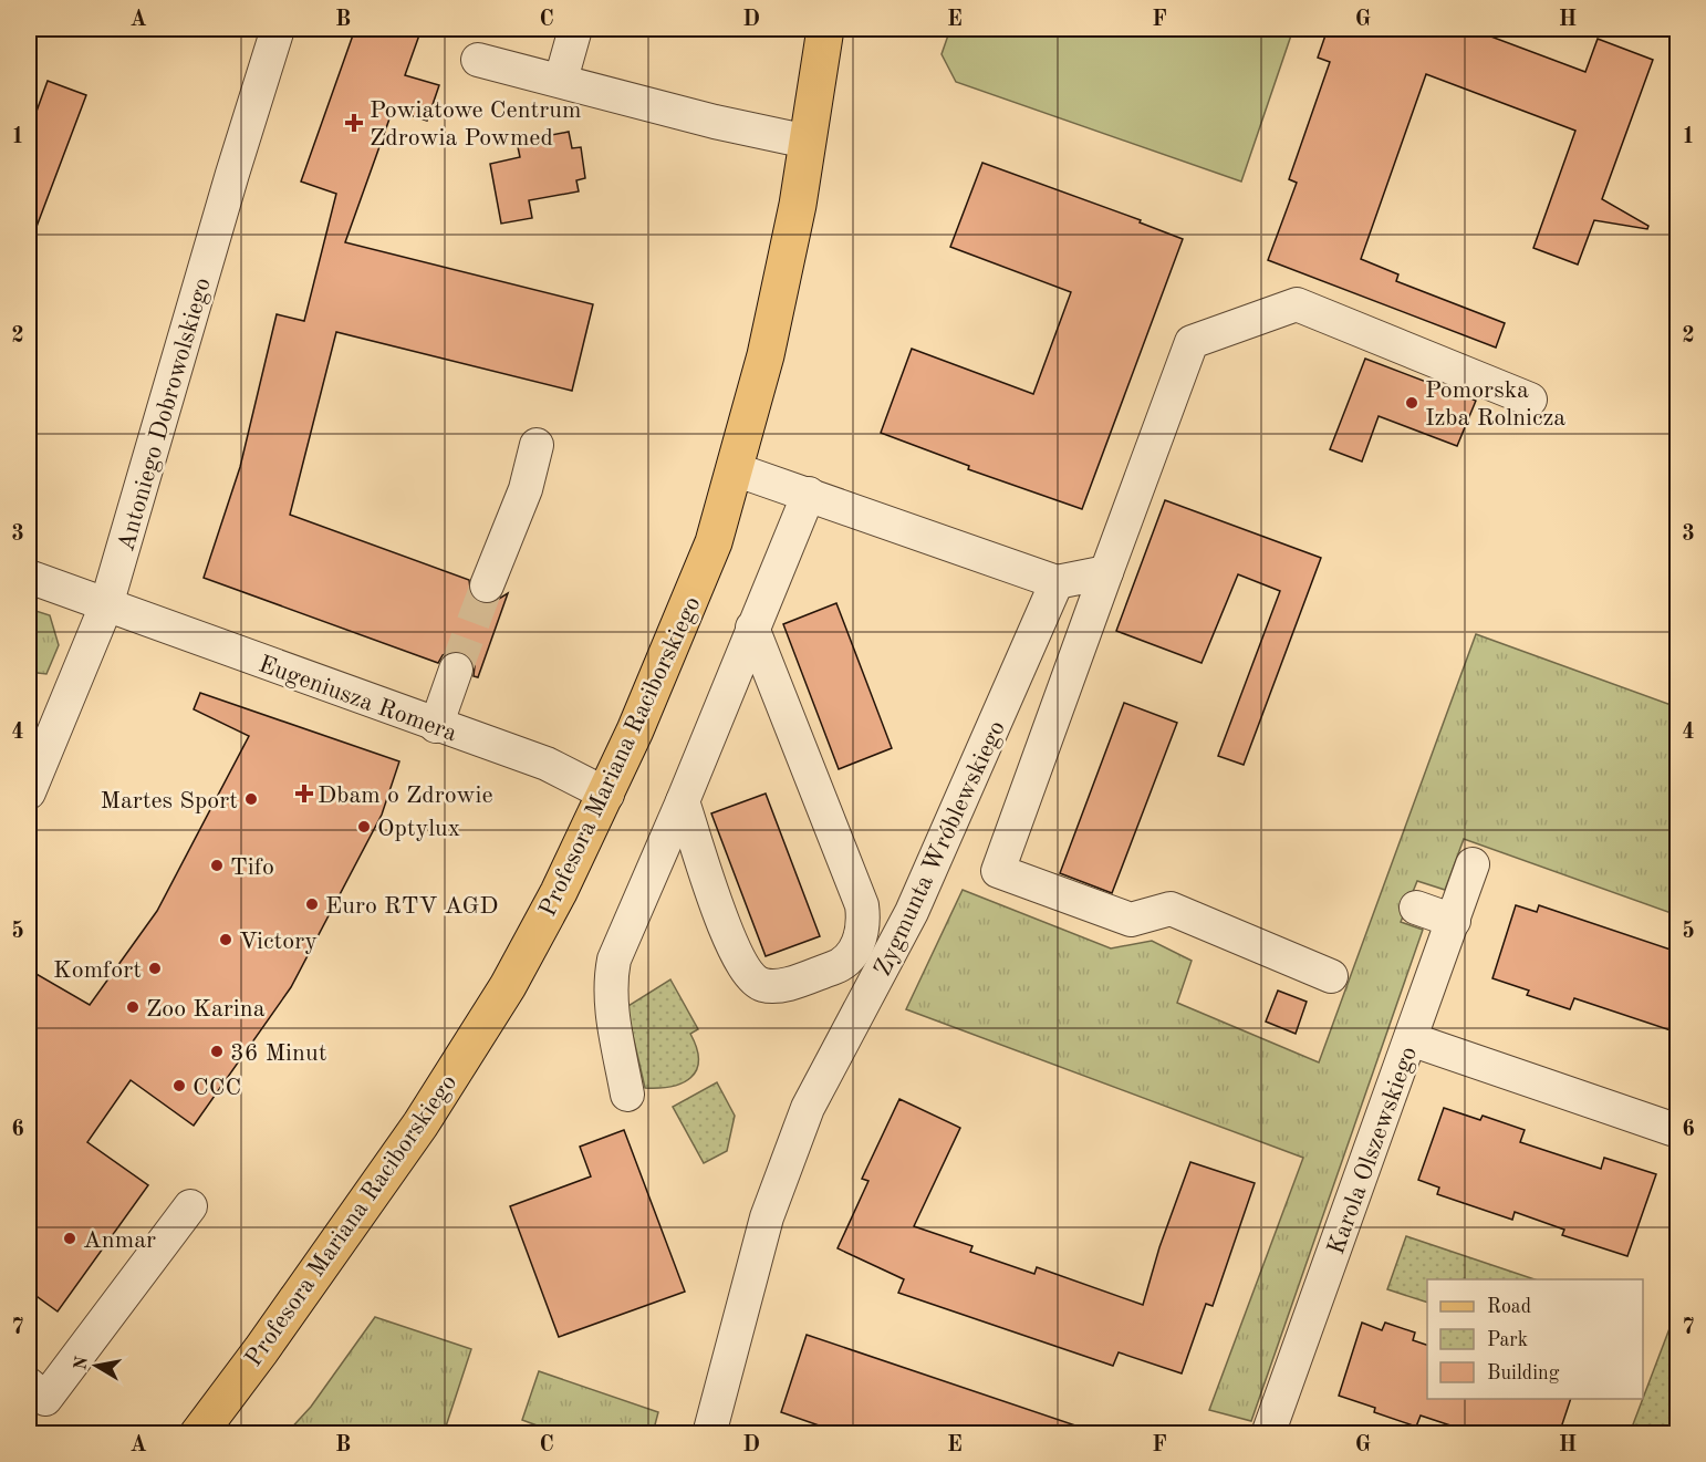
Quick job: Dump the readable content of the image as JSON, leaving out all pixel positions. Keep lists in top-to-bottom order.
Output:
{
  "streets": {
    "main road": ["Profesora Mariana Raciborskiego"],
    "street": [
      "Antoniego Dobrowolskiego",
      "Eugeniusza Romera",
      "Zygmunta Wróblewskiego",
      "Karola Olszewskiego"
    ]
  },
  "crossings": [
    ["Antoniego Dobrowolskiego", "Eugeniusza Romera"],
    ["Eugeniusza Romera", "Profesora Mariana Raciborskiego"]
  ],
  "places": {
    "health": ["Powiatowe Centrum Zdrowia Powmed", "Dbam o Zdrowie"],
    "other": [
      "Pomorska Izba Rolnicza",
      "Martes Sport",
      "Optylux",
      "Tifo",
      "Euro RTV AGD",
      "Victory",
      "Komfort",
      "Zoo Karina",
      "36 Minut",
      "CCC",
      "Anmar"
    ]
  },
  "legend": ["Road", "Park", "Building"],
  "north": "left",
  "grid": {
    "columns": [
      "A",
      "B",
      "C",
      "D",
      "E",
      "F",
      "G",
      "H"
    ],
    "rows": [
      "1",
      "2",
      "3",
      "4",
      "5",
      "6",
      "7"
    ]
  }
}
